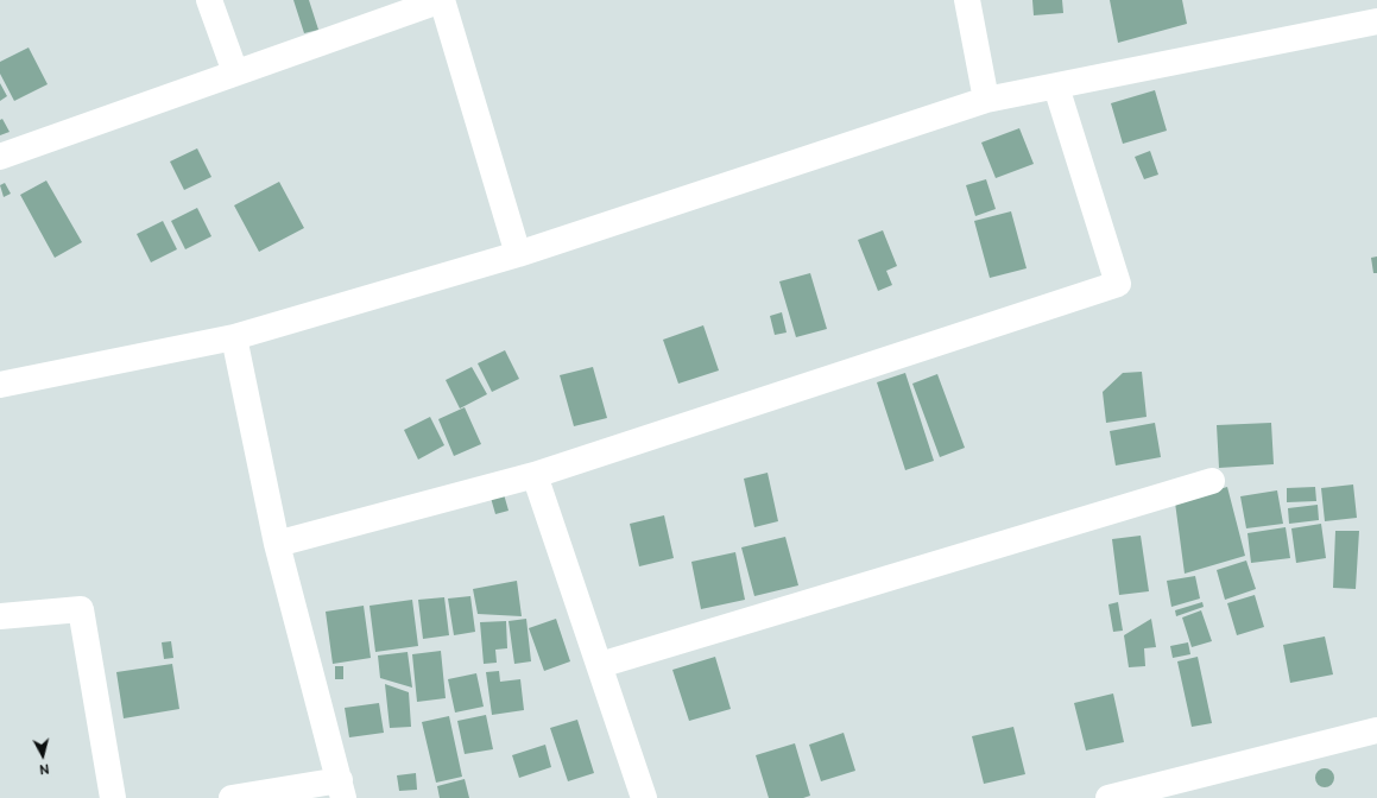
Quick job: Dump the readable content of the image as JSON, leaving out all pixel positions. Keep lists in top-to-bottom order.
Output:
{
  "north": "bottom"
}
